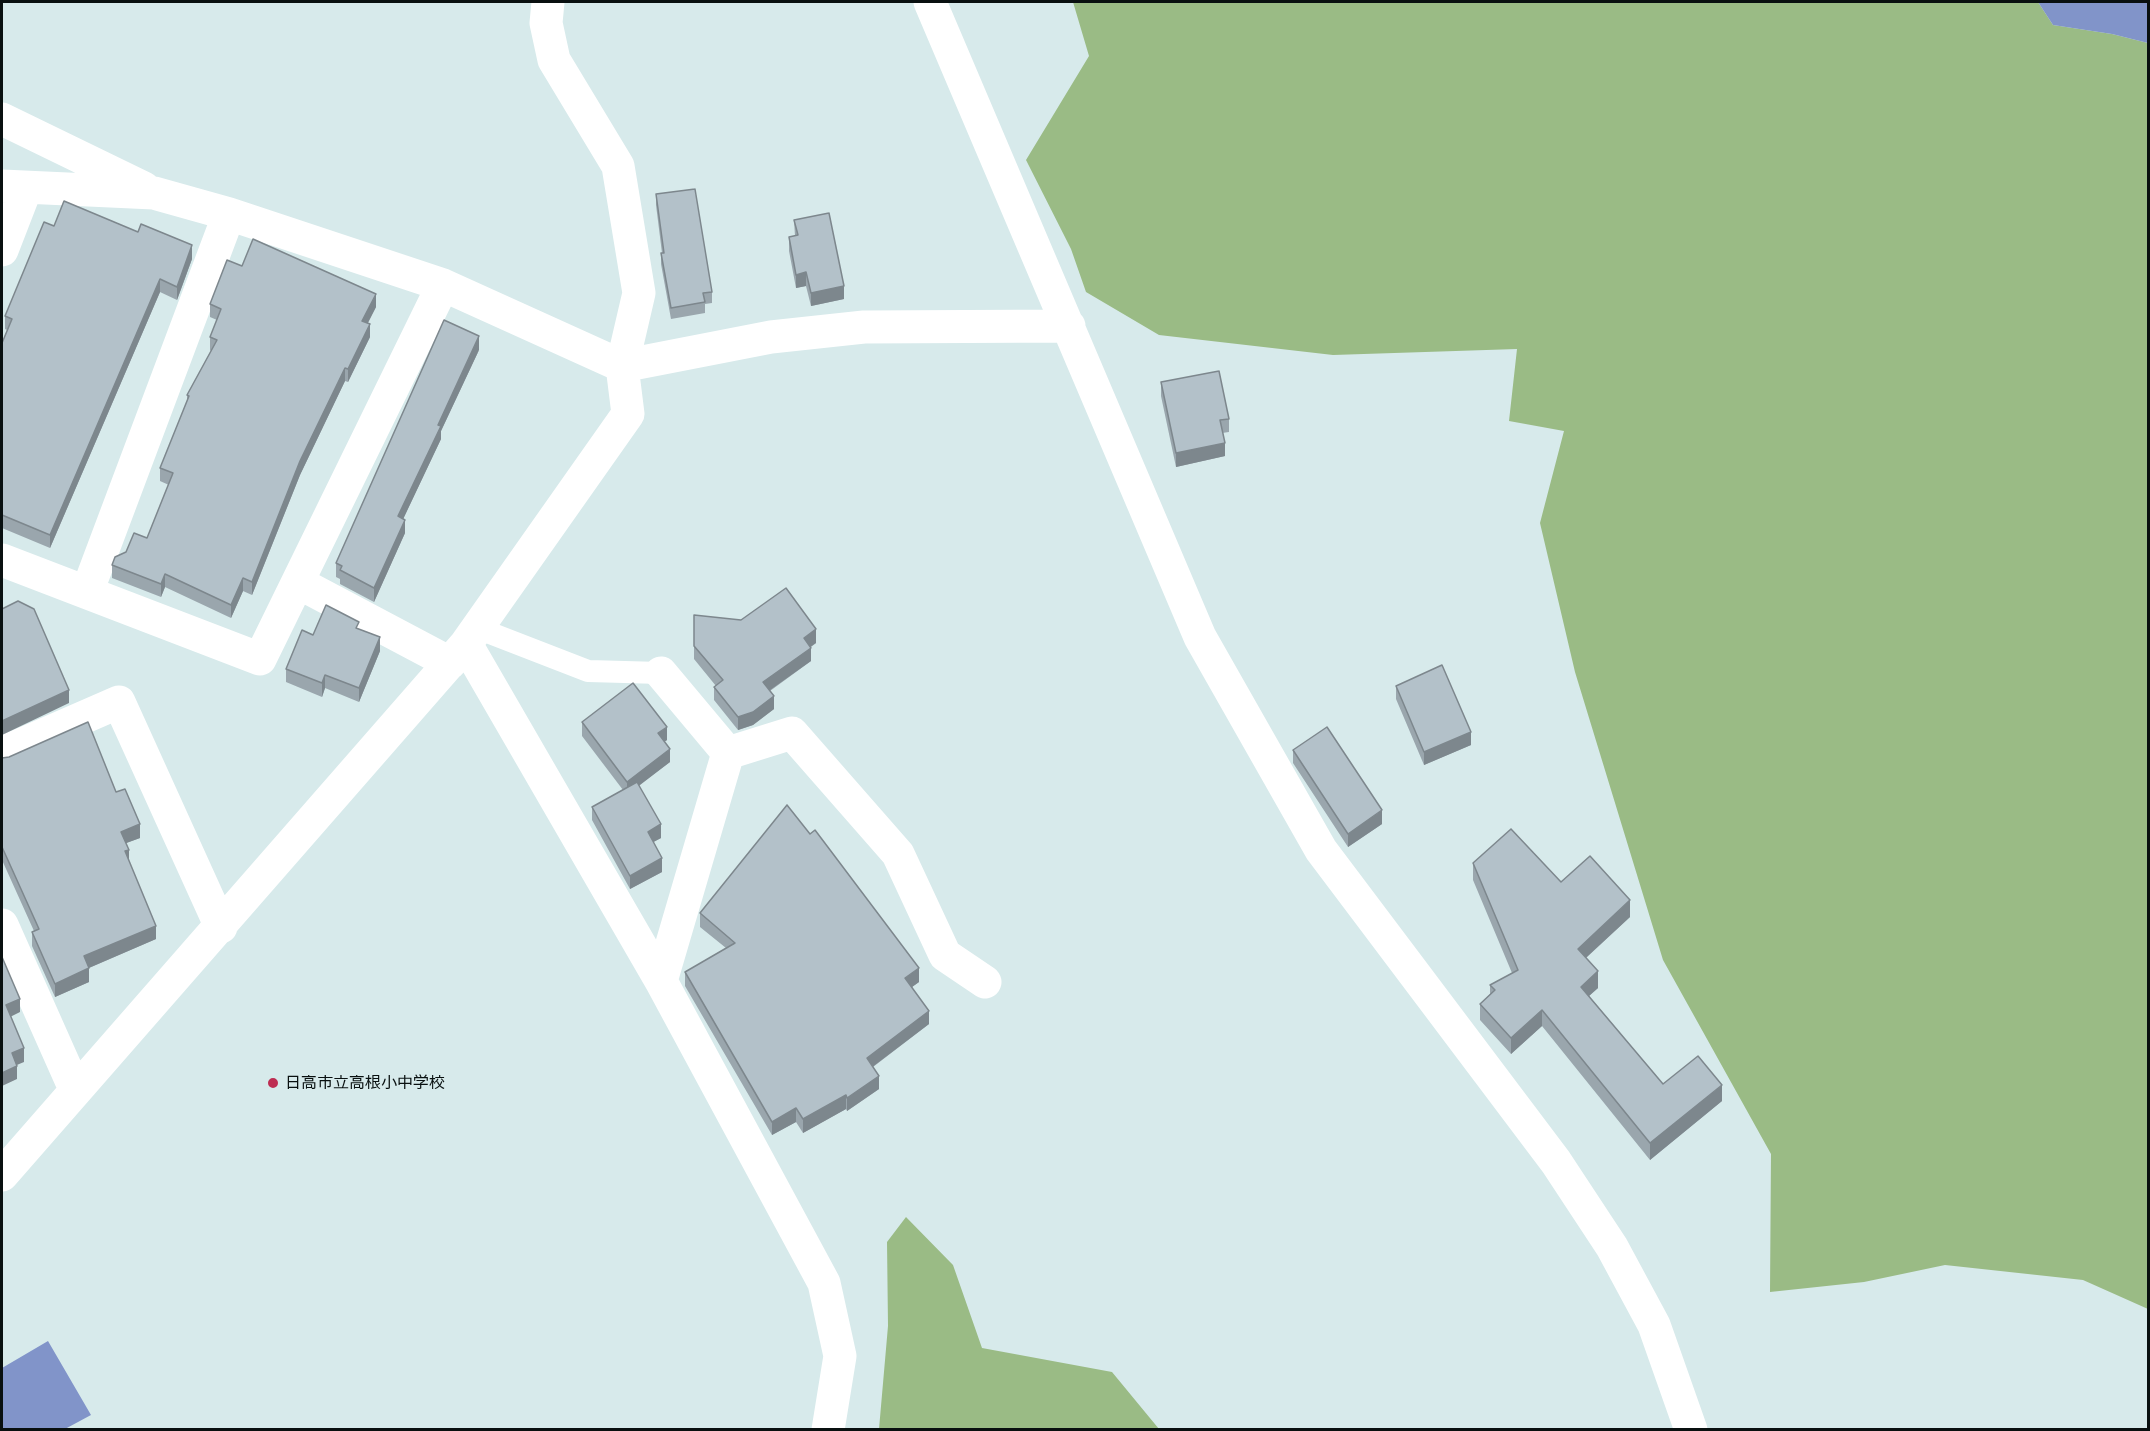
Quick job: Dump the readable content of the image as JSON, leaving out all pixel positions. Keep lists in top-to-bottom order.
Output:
{
  "places": ["日高市立高根小中学校"]
}
